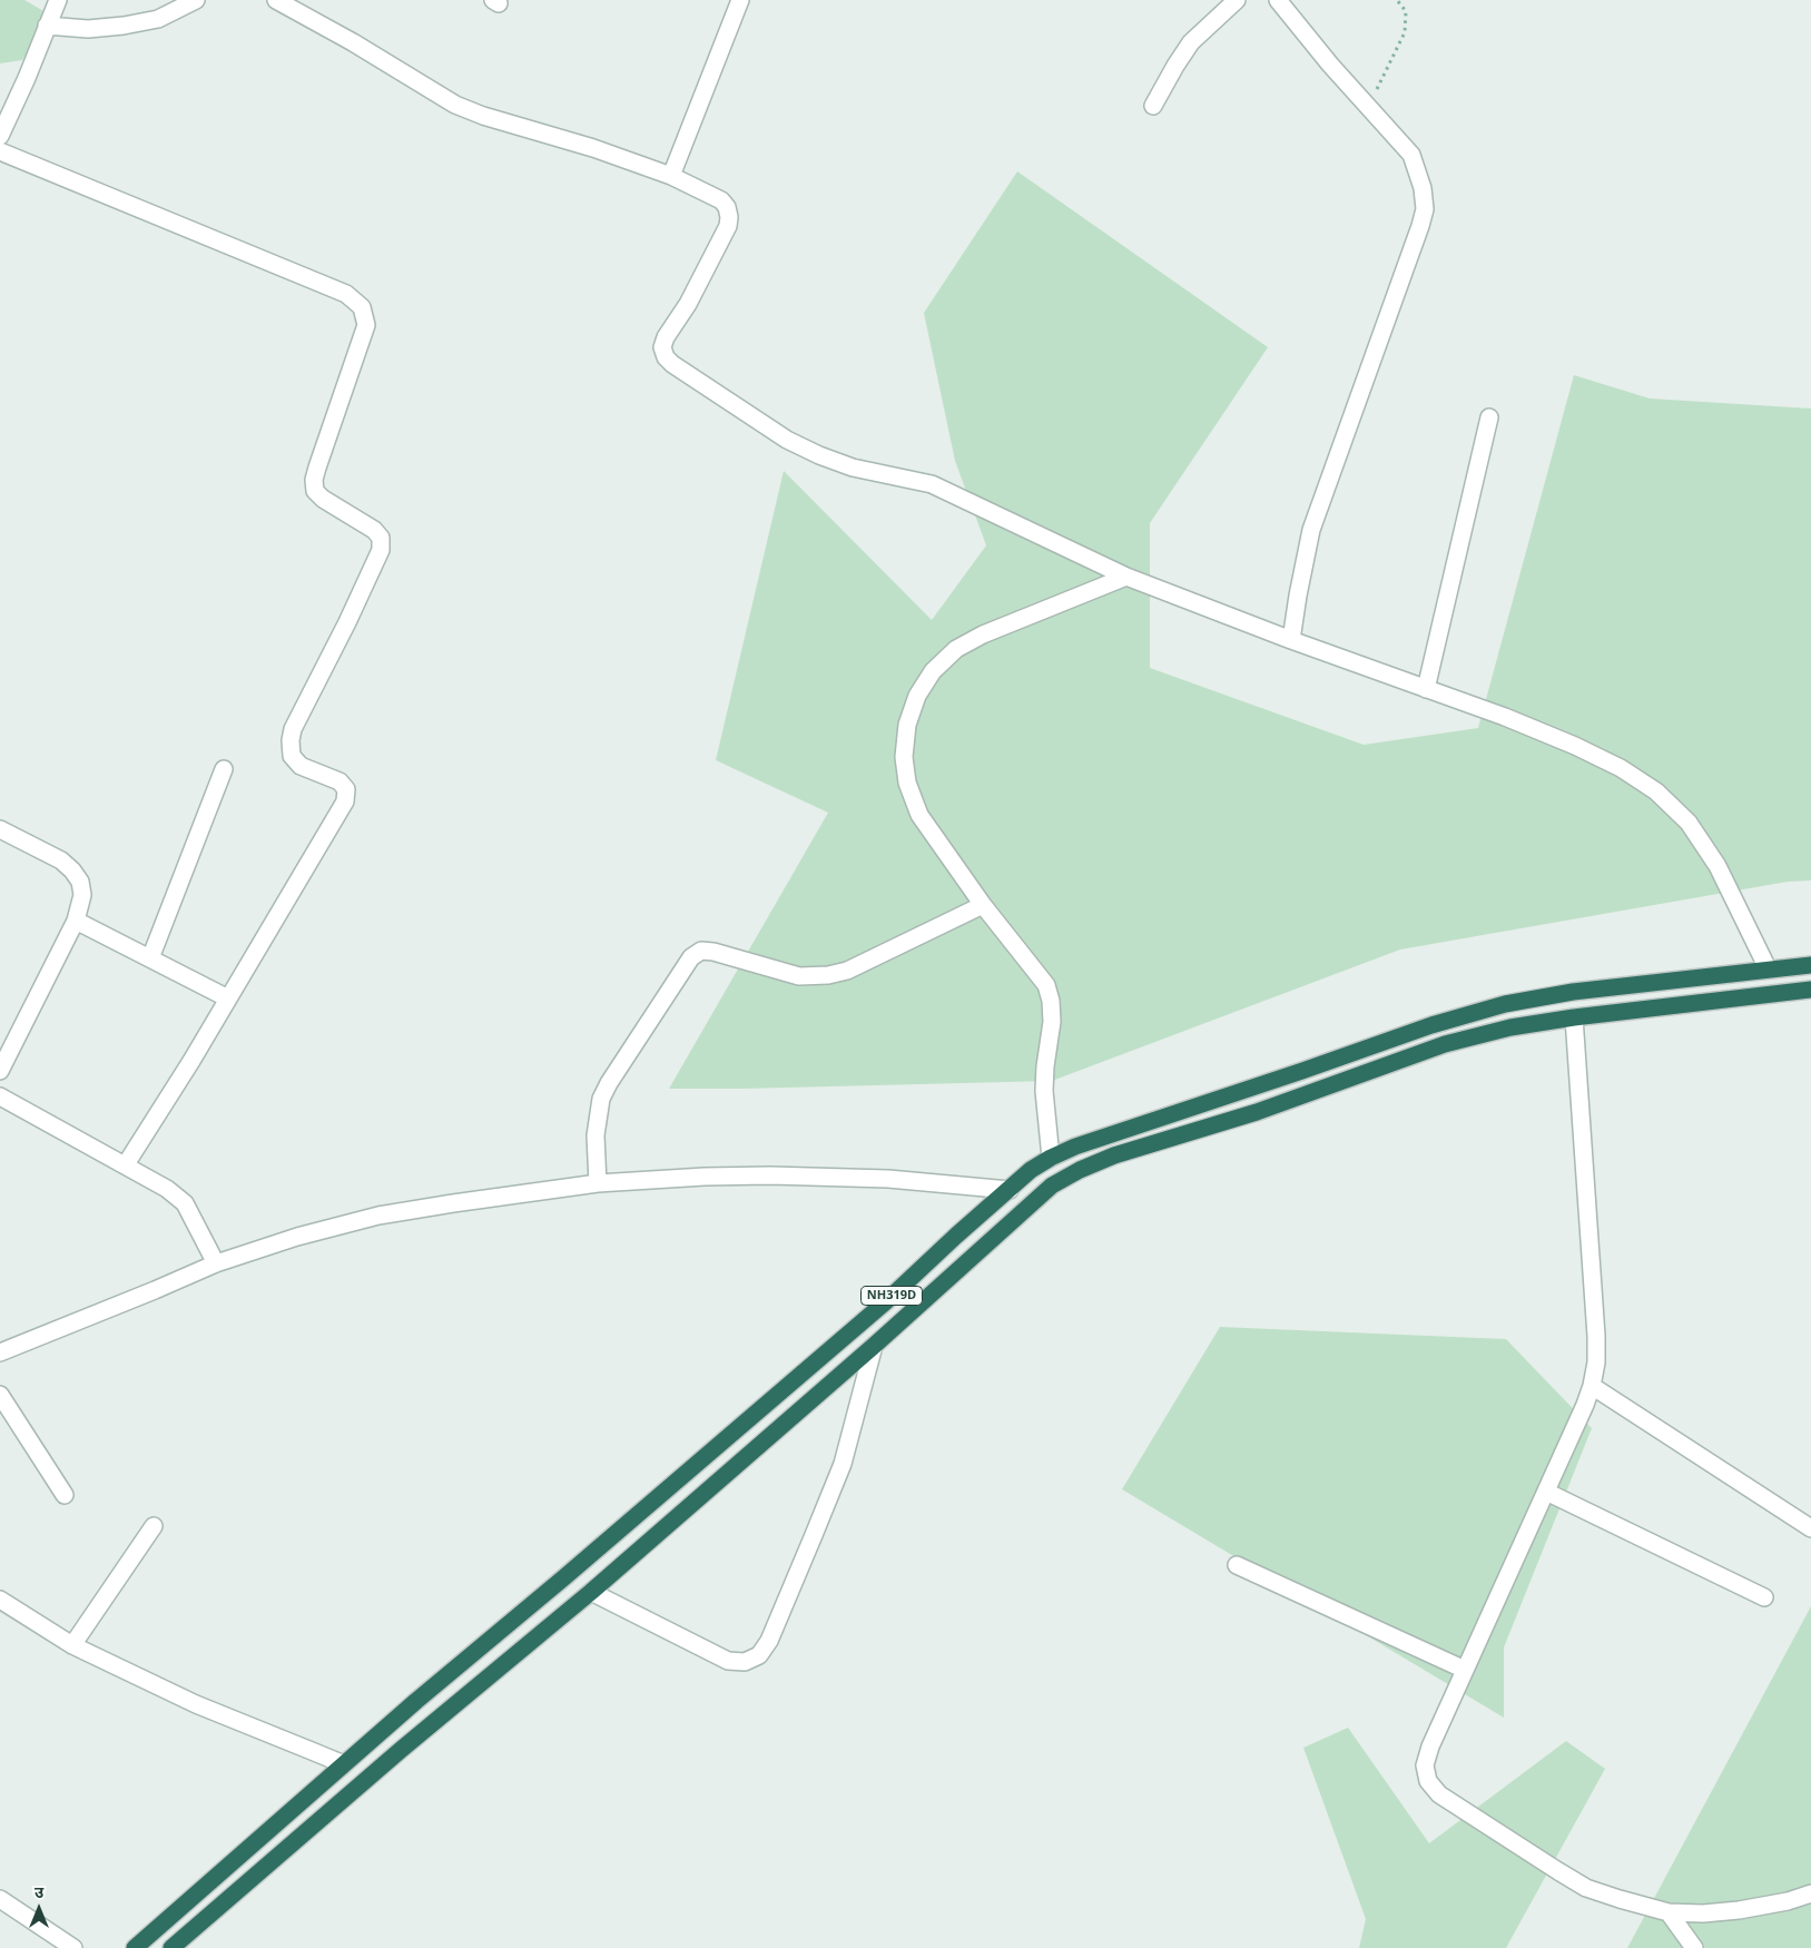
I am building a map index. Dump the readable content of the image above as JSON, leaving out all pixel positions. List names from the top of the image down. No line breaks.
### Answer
{"streets":{"highway":["NH319D"]},"north":"top"}
